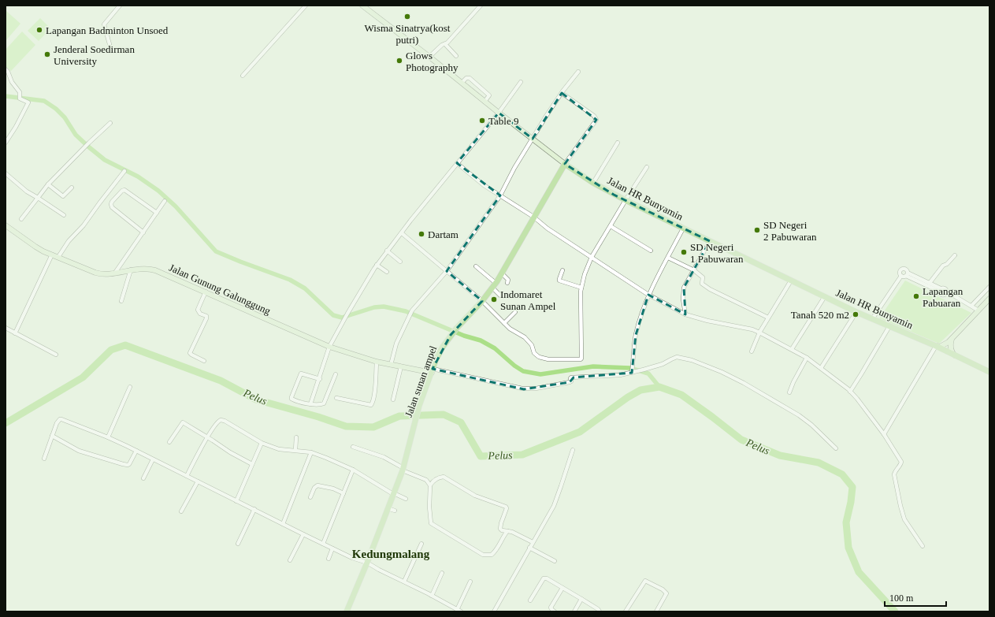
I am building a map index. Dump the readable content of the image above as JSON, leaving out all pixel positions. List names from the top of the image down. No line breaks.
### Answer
{"streets":{"main road":["Jalan HR Bunyamin","Jalan sunan ampel"],"street":["Jalan Gunung Galunggung"]},"crossings":[["Jalan HR Bunyamin","Jalan sunan ampel"],["Jalan Gunung Galunggung","Jalan sunan ampel"]],"districts":["Kedungmalang"],"water":["Pelus"],"places":["Wisma Sinatrya(kost putri)","Lapangan Badminton Unsoed","Jenderal Soedirman University","Glows Photography","Table 9","SD Negeri 2 Pabuwaran","Dartam","SD Negeri 1 Pabuwaran","Lapangan Pabuaran","Indomaret Sunan Ampel","Tanah 520 m2"],"scale_bar":"100 m"}
